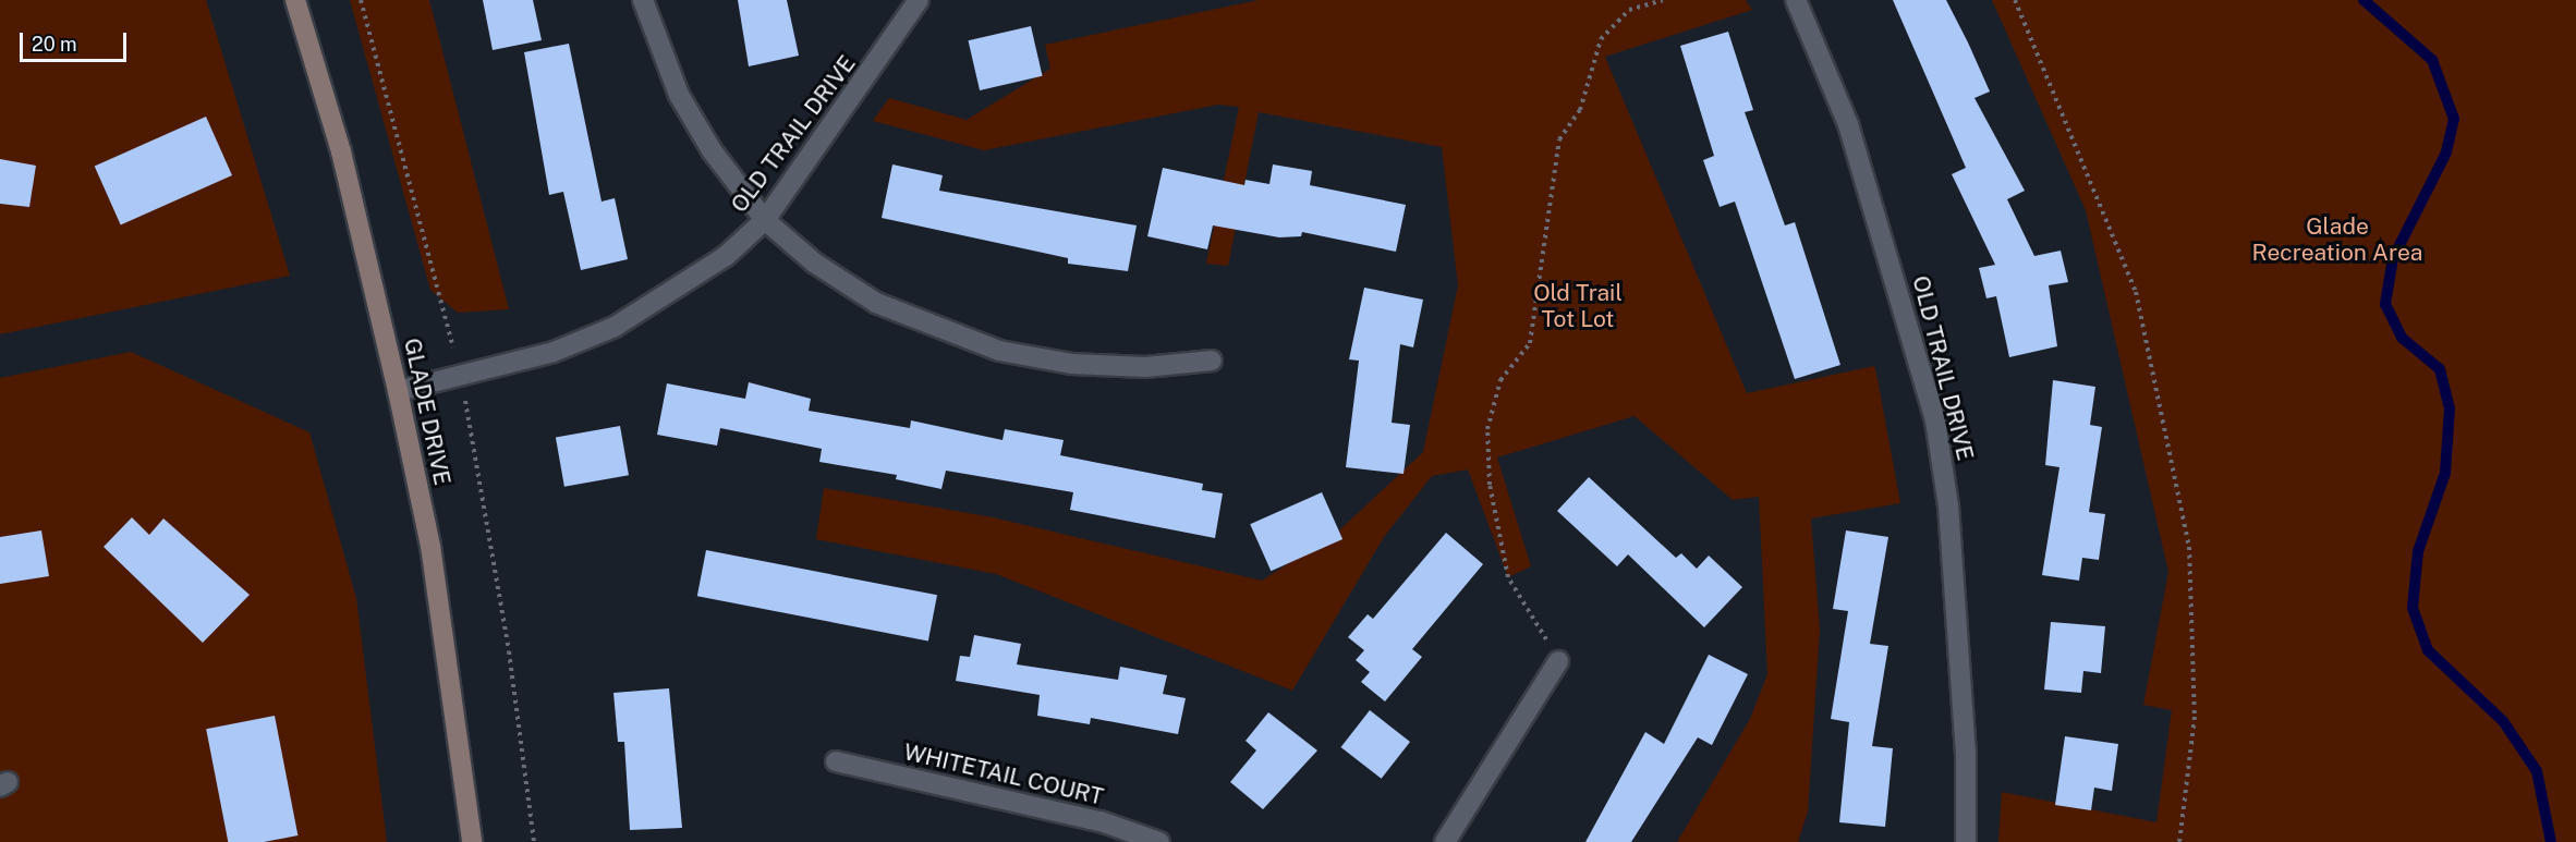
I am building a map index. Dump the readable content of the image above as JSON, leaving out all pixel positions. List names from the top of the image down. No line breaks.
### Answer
{"streets":{"street":["OLD TRAIL DRIVE","GLADE DRIVE","WHITETAIL COURT"]},"crossings":[["OLD TRAIL DRIVE","GLADE DRIVE"]],"parks":["Glade Recreation Area","Old Trail Tot Lot"],"scale_bar":"20 m"}
